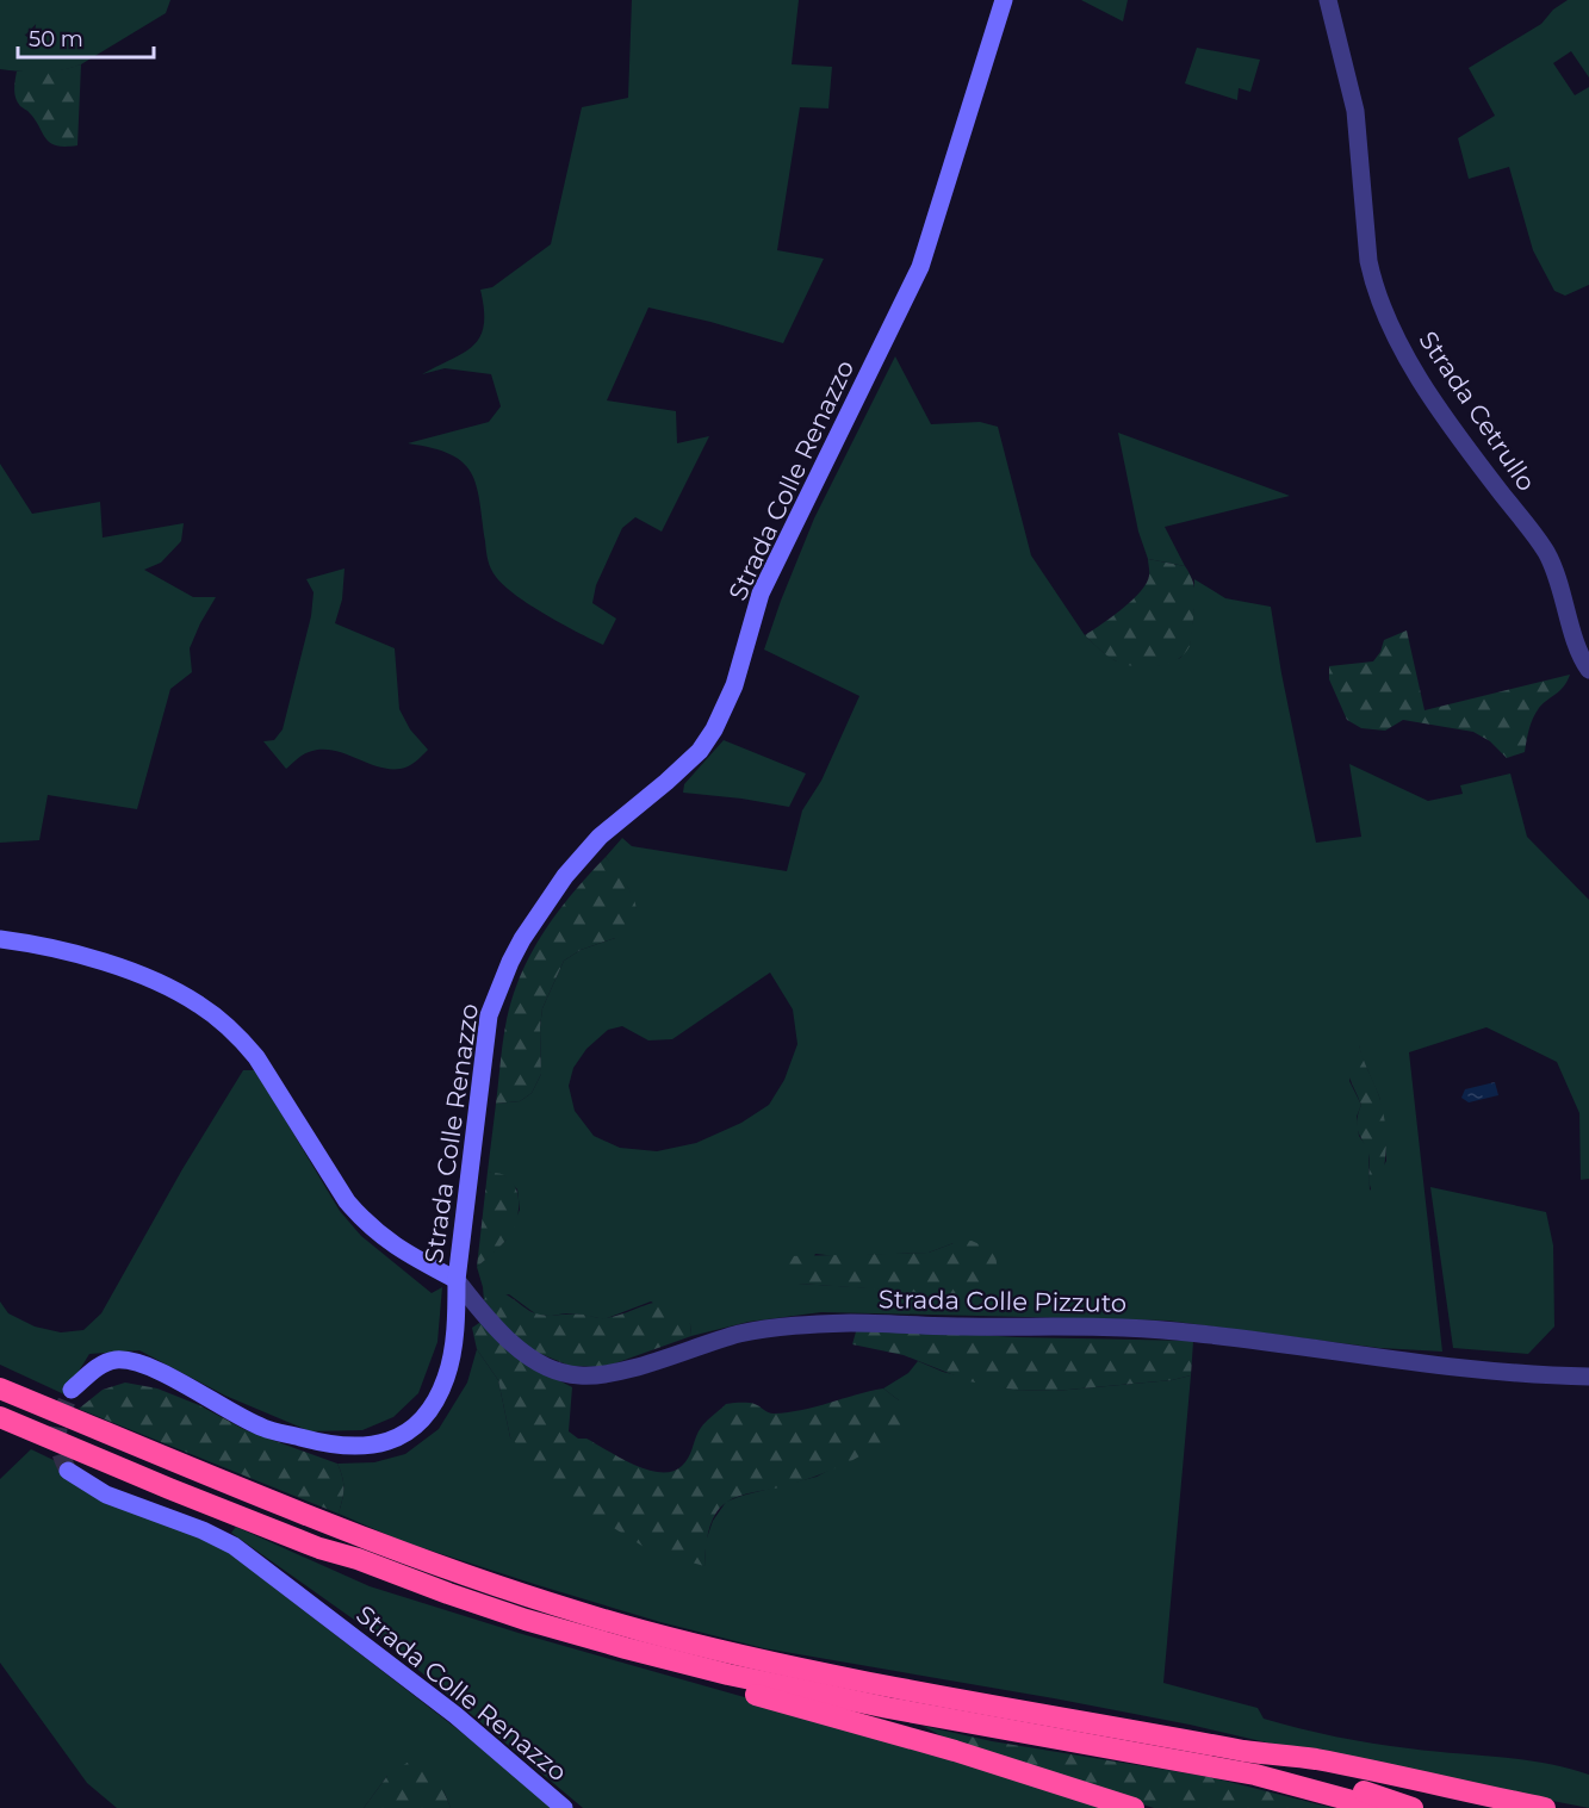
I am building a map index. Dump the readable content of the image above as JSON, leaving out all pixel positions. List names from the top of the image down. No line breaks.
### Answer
{"streets":{"street":["Strada Cetrullo","Strada Colle Renazzo","Strada Colle Pizzuto"]},"crossings":[["Strada Colle Renazzo","Strada Colle Pizzuto"]],"scale_bar":"50 m"}
